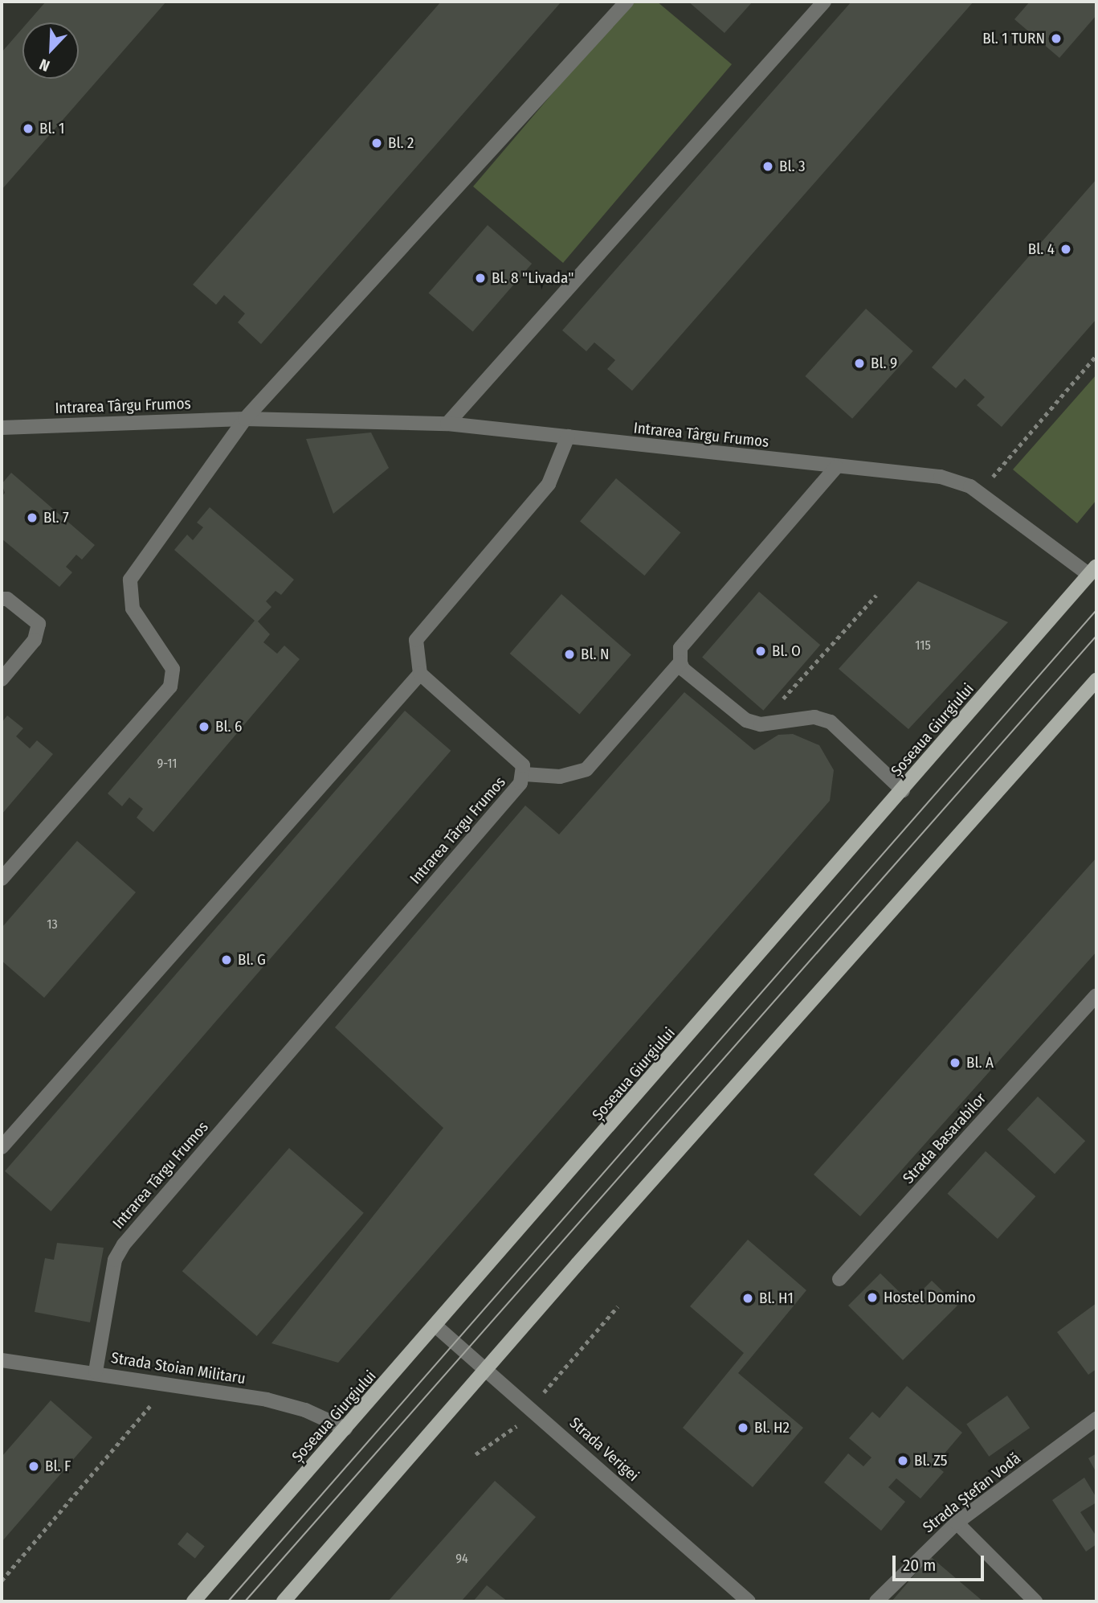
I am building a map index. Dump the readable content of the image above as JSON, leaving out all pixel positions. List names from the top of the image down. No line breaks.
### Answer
{"streets":{"main road":["Șoseaua Giurgiului"],"street":["Intrarea Târgu Frumos","Strada Basarabilor","Strada Stoian Militaru","Strada Verigei","Strada Ștefan Vodă"]},"crossings":[["Intrarea Târgu Frumos","Șoseaua Giurgiului"],["Intrarea Târgu Frumos","Strada Stoian Militaru"],["Șoseaua Giurgiului","Strada Stoian Militaru"],["Șoseaua Giurgiului","Strada Verigei"]],"places":["Bl. 1 TURN","Bl. 1","Bl. 2","Bl. 3","Bl. 4","Bl. 8 \"Livada\"","Bl. 9","Bl. 7","Bl. O","Bl. N","Bl. 6","Bl. G","Bl. A","Hostel Domino","Bl. H1","Bl. H2","Bl. Z5","Bl. F"],"house_numbers":["115","9-11","13","94"],"scale_bar":"20 m","north":"bottom left"}
